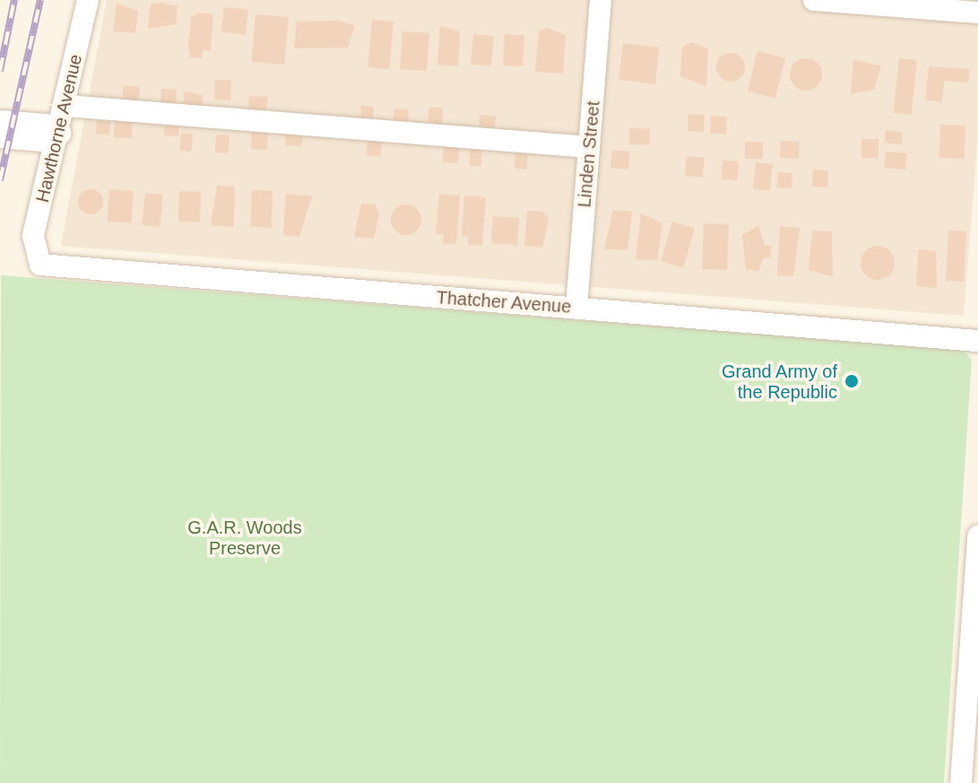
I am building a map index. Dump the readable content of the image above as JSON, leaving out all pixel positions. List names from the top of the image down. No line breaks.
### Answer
{"streets":{"street":["Hawthorne Avenue","Linden Street","Thatcher Avenue"]},"crossings":[["Hawthorne Avenue","Thatcher Avenue"],["Linden Street","Thatcher Avenue"]],"parks":["G.A.R. Woods Preserve"],"places":["Grand Army of the Republic"]}
